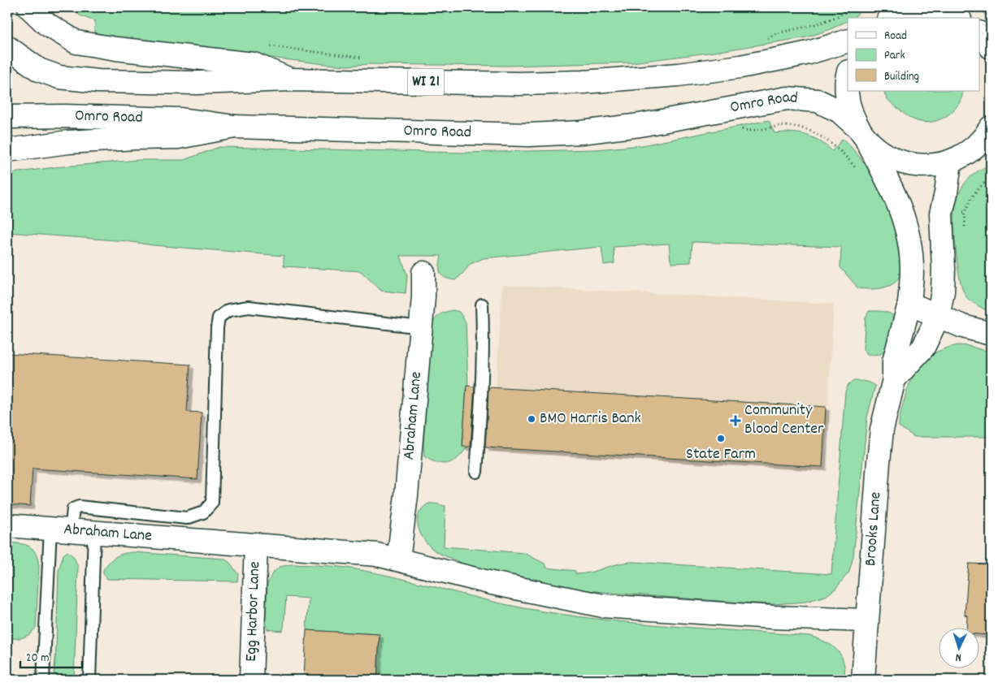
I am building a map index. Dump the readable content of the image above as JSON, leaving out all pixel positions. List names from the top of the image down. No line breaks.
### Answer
{"streets":{"main road":["WI 21","Omro Road","Abraham Lane","Brooks Lane","Egg Harbor Lane"]},"crossings":[["Omro Road","Brooks Lane"],["Abraham Lane","Brooks Lane"],["Abraham Lane","Egg Harbor Lane"]],"places":{"other":["BMO Harris Bank","State Farm"],"health":["Community Blood Center"]},"legend":["Road","Park","Building"],"scale_bar":"20 m","north":"bottom"}
